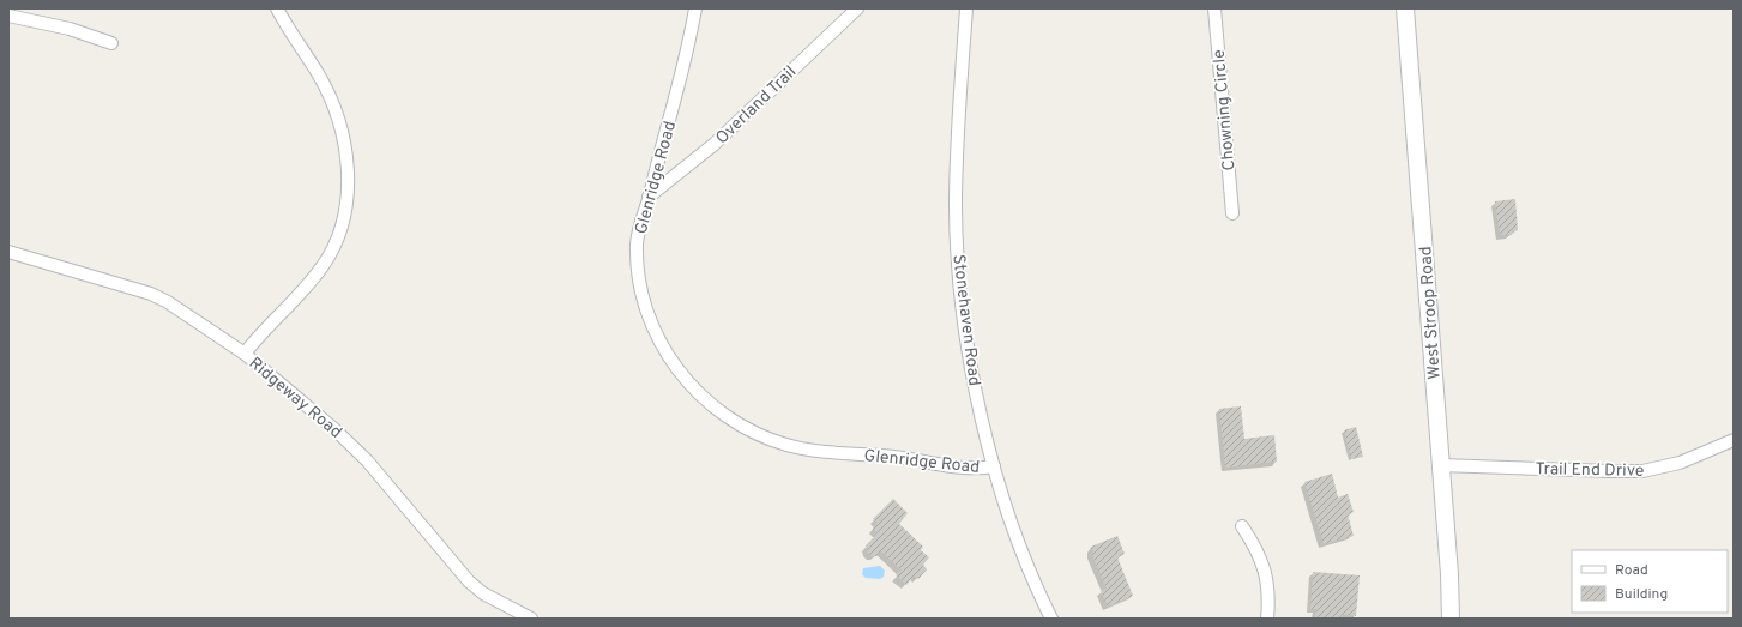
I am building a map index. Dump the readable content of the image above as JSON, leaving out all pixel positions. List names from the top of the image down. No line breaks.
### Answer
{"streets":{"main road":["West Stroop Road"],"street":["Overland Trail","Chowning Circle","Glenridge Road","Stonehaven Road","Ridgeway Road","Trail End Drive"]},"crossings":[["Overland Trail","Glenridge Road"],["Glenridge Road","Stonehaven Road"],["West Stroop Road","Trail End Drive"]],"legend":["Road","Building"]}
